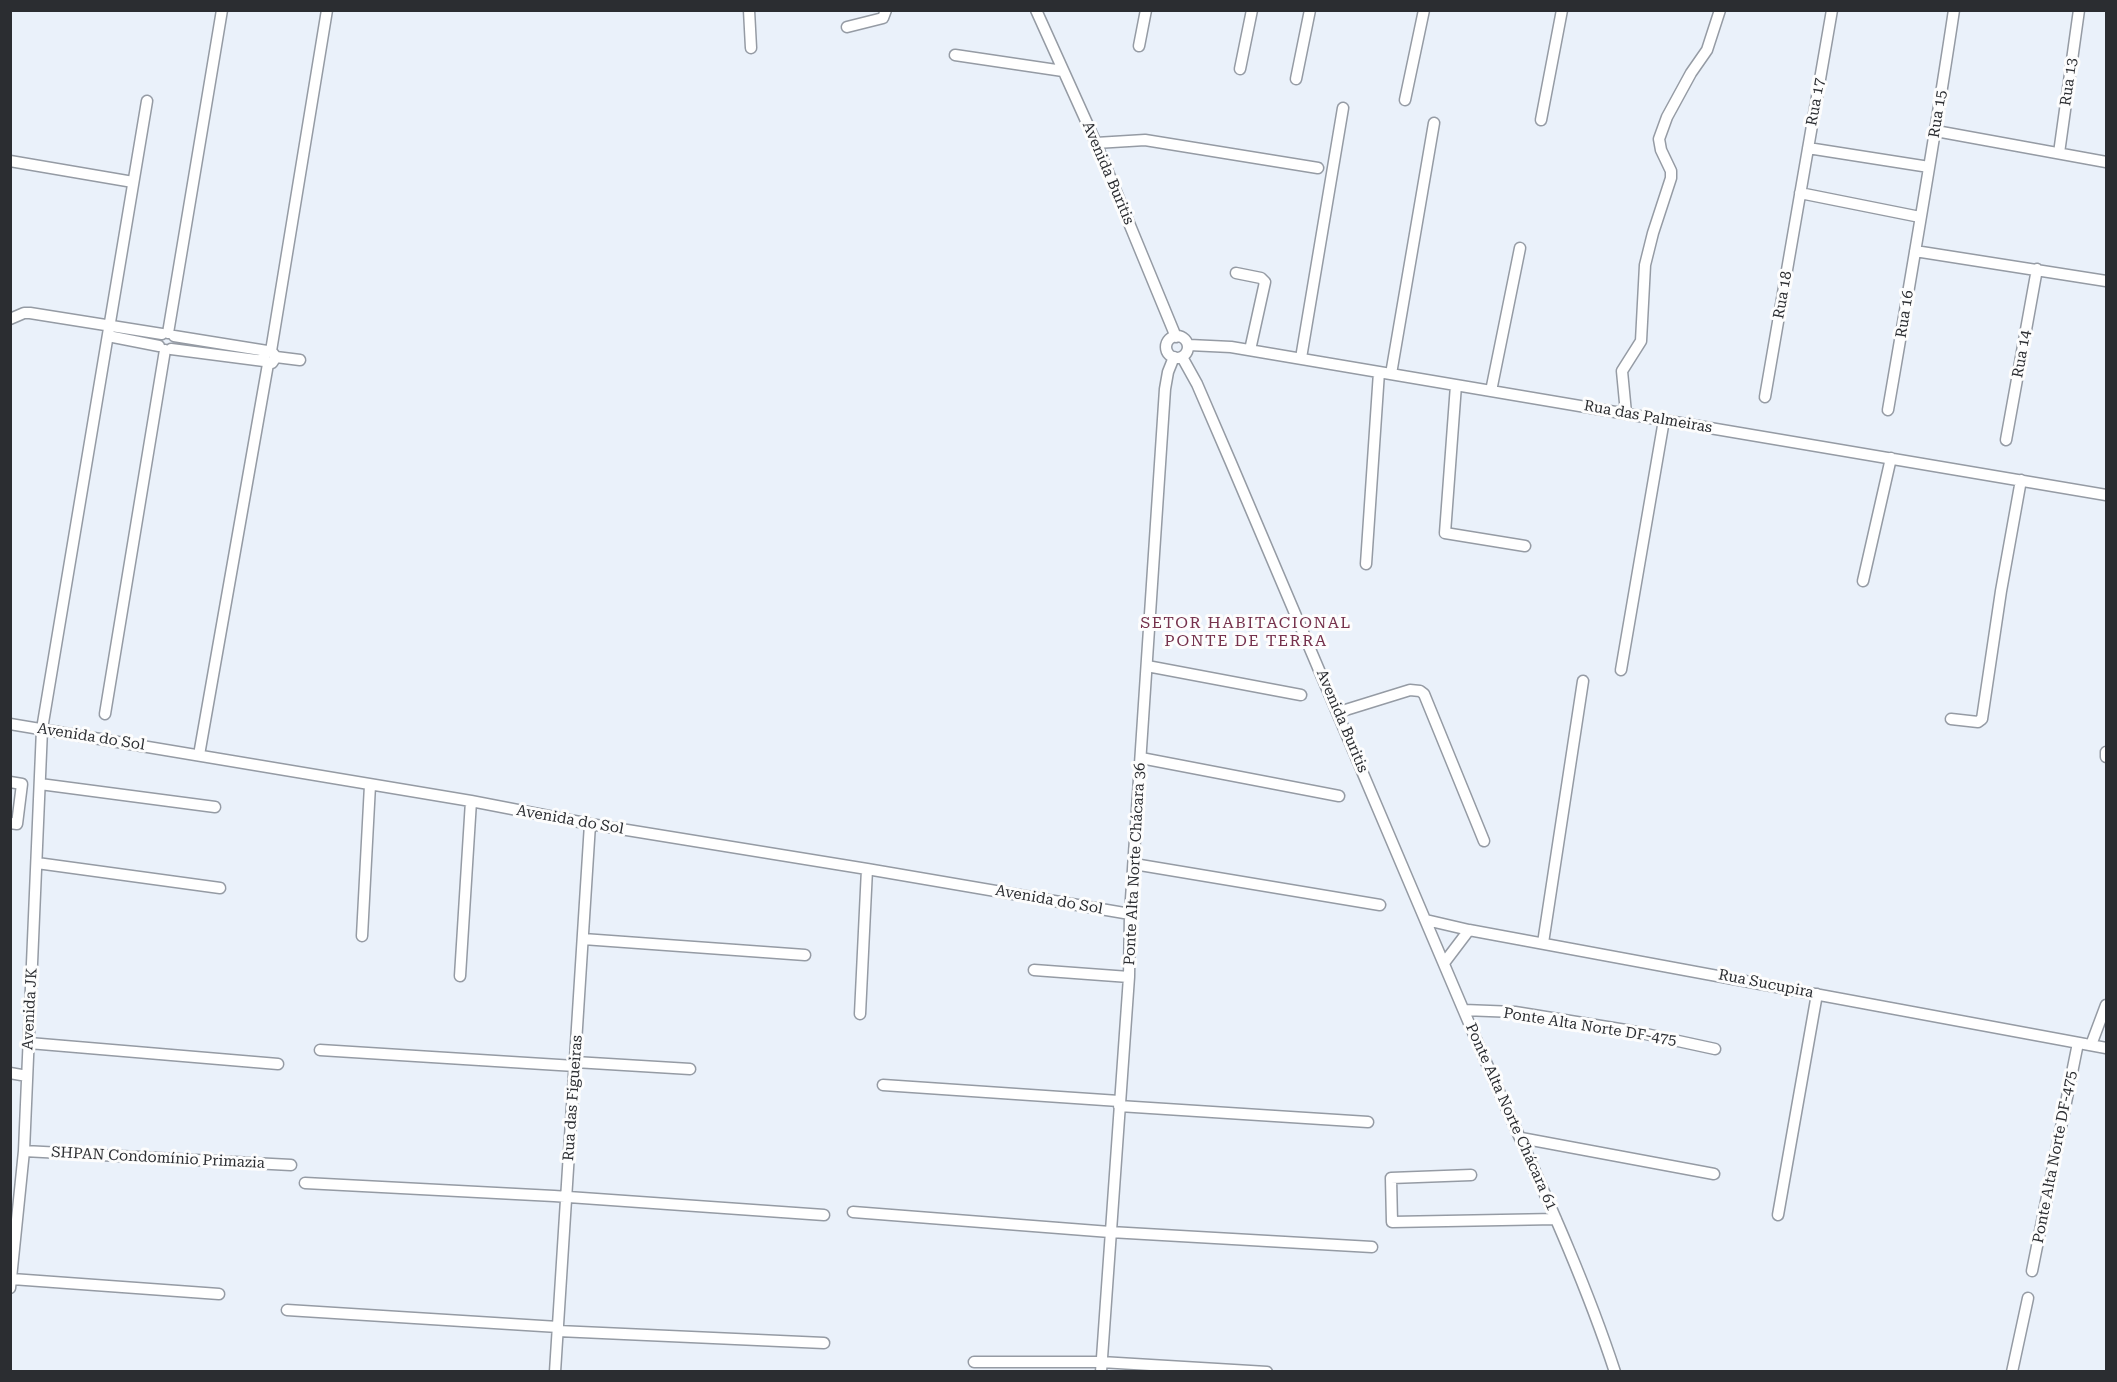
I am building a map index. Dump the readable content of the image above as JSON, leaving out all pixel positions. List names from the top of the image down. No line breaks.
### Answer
{"streets":{"street":["Rua 13","Rua 17","Rua 15","Avenida Buritis","Rua 18","Rua 16","Rua 14","Rua das Palmeiras","Avenida do Sol","Ponte Alta Norte Chácara 36","Rua Sucupira","Avenida JK","Ponte Alta Norte DF-475","Rua das Figueiras","Ponte Alta Norte Chácara 61","SHPAN Condomínio Primazia"]},"crossings":[["Rua 17","Rua 18"],["Rua 15","Rua 16"],["Avenida Buritis","Rua das Palmeiras"],["Avenida Buritis","Ponte Alta Norte Chácara 36"],["Avenida Buritis","Rua Sucupira"],["Avenida Buritis","Ponte Alta Norte Chácara 61"],["Rua das Palmeiras","Ponte Alta Norte Chácara 36"],["Avenida do Sol","Ponte Alta Norte Chácara 36"],["Avenida do Sol","Avenida JK"],["Avenida do Sol","Rua das Figueiras"],["Rua Sucupira","Ponte Alta Norte DF-475"],["Rua Sucupira","Ponte Alta Norte Chácara 61"],["Avenida JK","SHPAN Condomínio Primazia"],["Ponte Alta Norte DF-475","Ponte Alta Norte Chácara 61"]],"districts":["SETOR HABITACIONAL PONTE DE TERRA"]}
